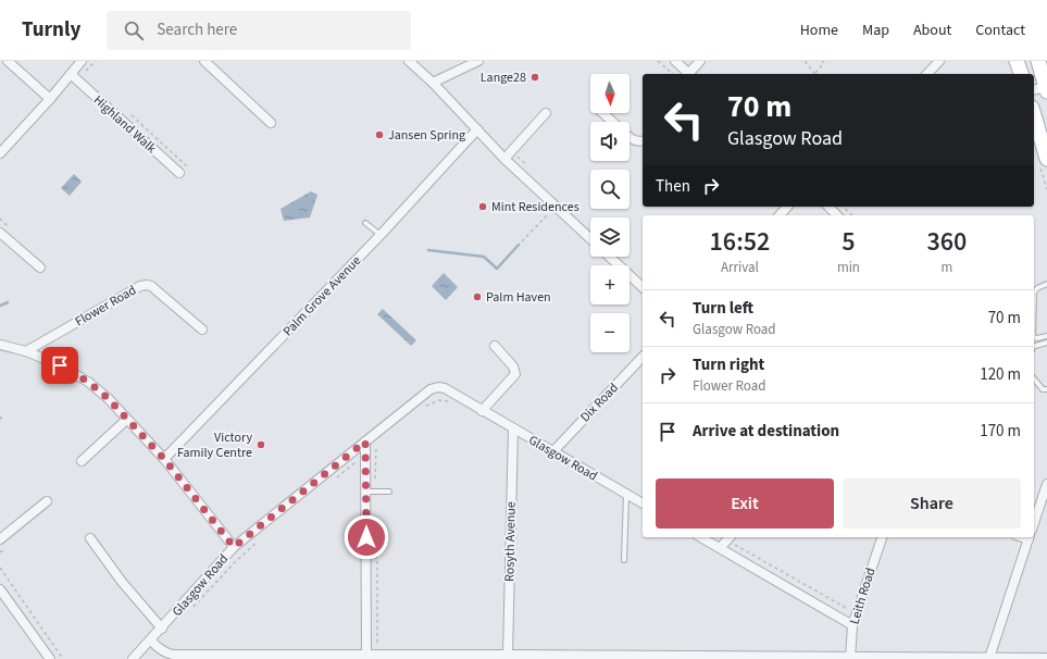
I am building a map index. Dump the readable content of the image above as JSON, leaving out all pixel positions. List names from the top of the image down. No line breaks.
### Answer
{"streets":{"street":["Highland Walk","Palm Grove Avenue","Flower Road","Dix Road","Glasgow Road","Rosyth Avenue","Leith Road"]},"crossings":[["Dix Road","Glasgow Road"],["Glasgow Road","Rosyth Avenue"]],"places":["Lange28","Jansen Spring","Mint Residences","Palm Haven","Victory Family Centre"],"north":"bottom","page":{"header":"Turnly","search":"Search here","nav":["Home","Map","About","Contact"],"map_buttons":["+","−"],"turn":["70 m","Glasgow Road"],"then":"Then","eta":["16:52","Arrival","5","min","360","m"],"list":[{"name":"Turn left","note":"Glasgow Road","value":"70 m"},{"name":"Turn right","note":"Flower Road","value":"120 m"},{"name":"Arrive at destination","value":"170 m"}],"buttons":["Exit","Share"]}}
